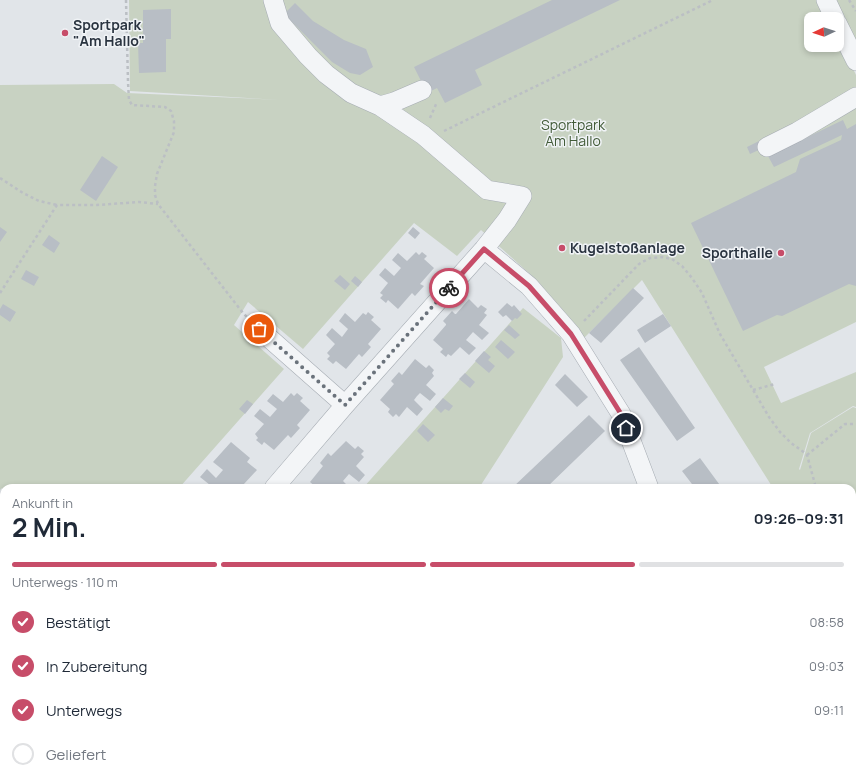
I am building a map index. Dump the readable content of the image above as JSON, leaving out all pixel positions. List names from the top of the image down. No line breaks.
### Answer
{"parks":["Sportpark Am Hallo"],"places":["Sportpark \"Am Hallo\"","Kugelstoßanlage","Sporthalle"],"north":"left","page":{"heading":["2 Min.","Ankunft in","09:26–09:31"],"bar":"Unterwegs · 110 m","list":[["Bestätigt","08:58"],["In Zubereitung","09:03"],["Unterwegs","09:11"],"Geliefert"]}}
